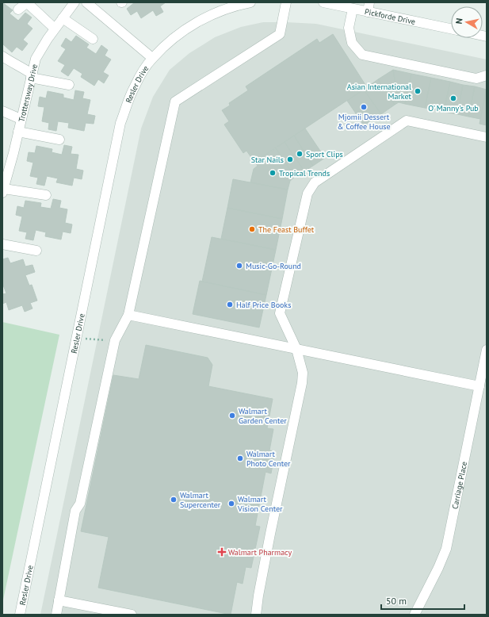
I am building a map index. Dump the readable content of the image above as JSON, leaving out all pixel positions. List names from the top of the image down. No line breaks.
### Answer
{"streets":{"street":["Pickforde Drive","Resler Drive","Trottersway Drive","Carriage Place"]},"places":{"other":["Asian International Market","O' Manny's Pub","Mjomii Dessert & Coffee House","Sport Clips","Star Nails","Tropical Trends","The Feast Buffet","Music-Go-Round","Half Price Books","Walmart Garden Center","Walmart Photo Center","Walmart Supercenter","Walmart Vision Center"],"health":["Walmart Pharmacy"]},"scale_bar":"50 m","north":"left"}
